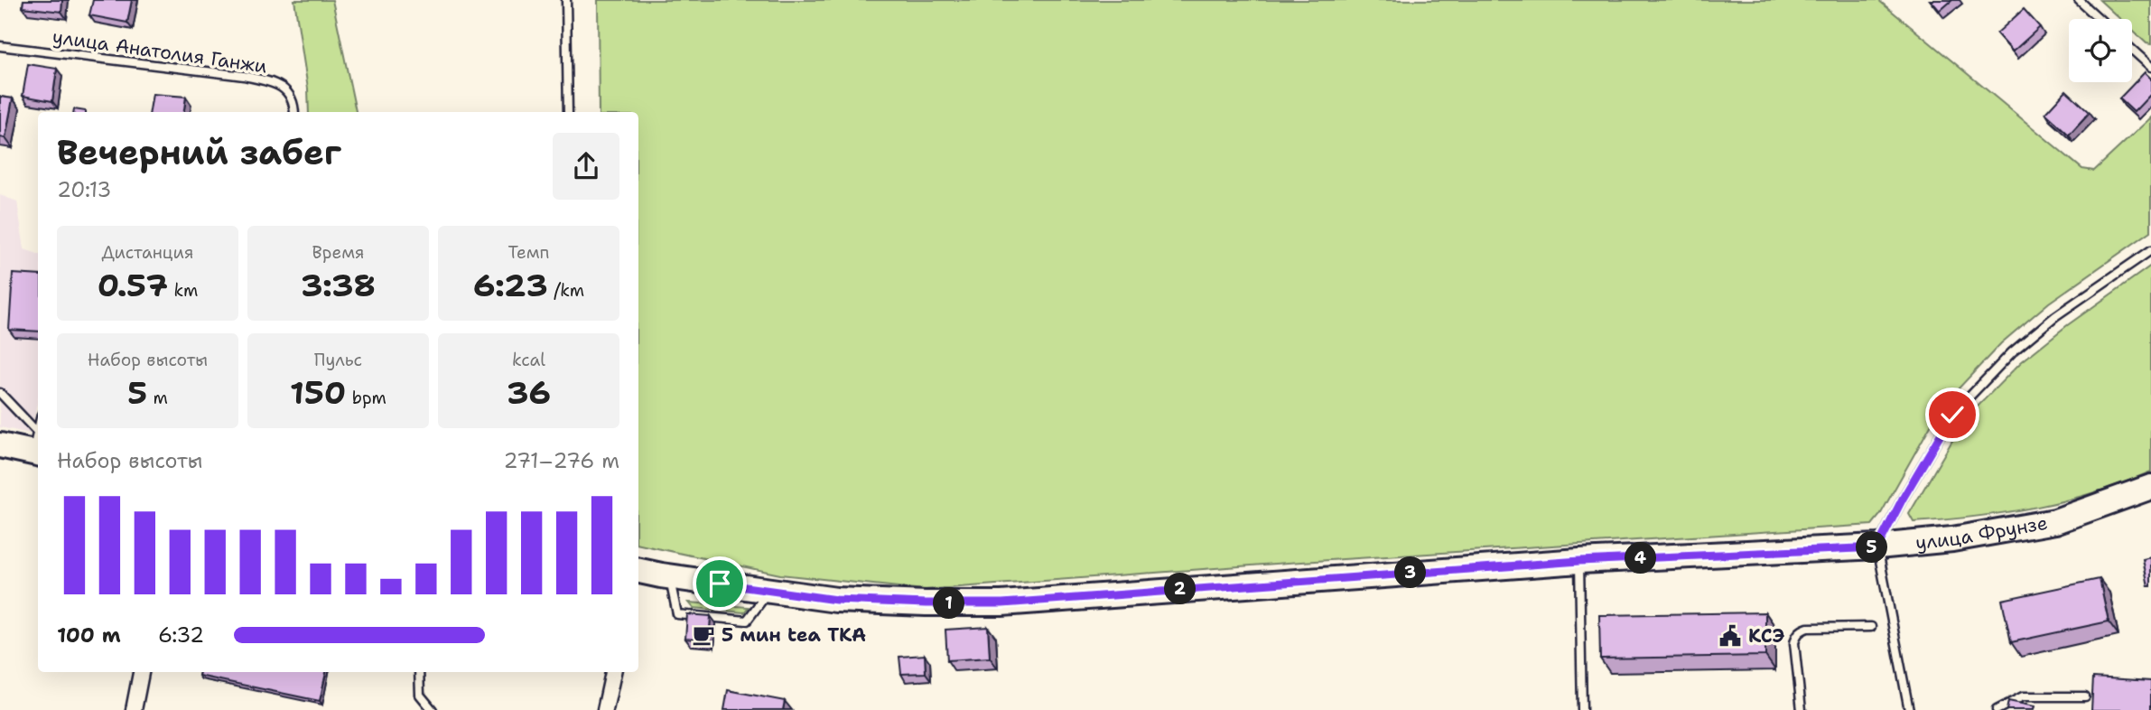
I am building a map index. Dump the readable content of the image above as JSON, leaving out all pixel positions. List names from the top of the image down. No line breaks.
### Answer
{"streets":{"main road":["улица Фрунзе"],"lane":["улица Анатолия Ганжи"]},"places":{"cafe":["5 мин tea TKA"],"public building":["КСЭ"]},"page":{"heading":["Вечерний забег","20:13"],"stats":[["Дистанция","0.57 km"],["Время","3:38"],["Темп","6:23 /km"],["Набор высоты","5 m"],["Пульс","150 bpm"],["kcal","36"]],"chart":["Набор высоты","271–276 m"],"pins":["5","4","3","2","1"],"list":[{"name":"100 m","note":"6:32"}]}}
